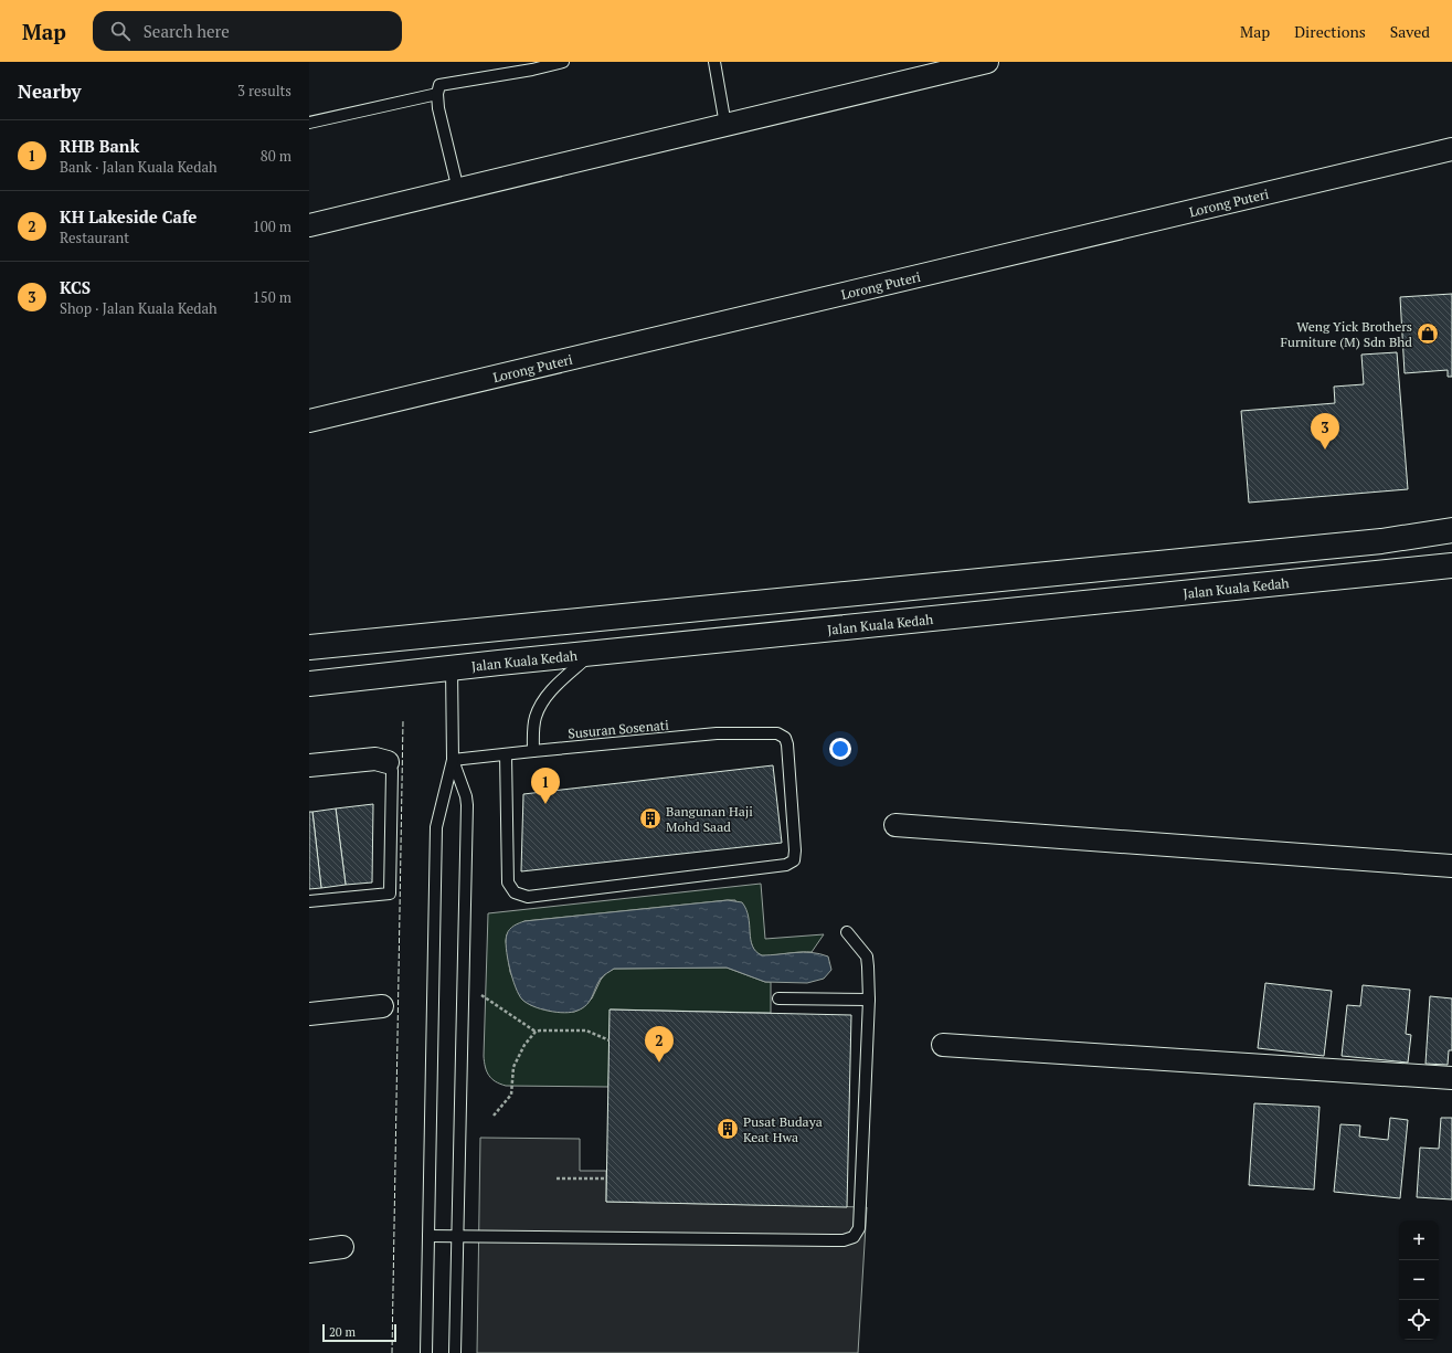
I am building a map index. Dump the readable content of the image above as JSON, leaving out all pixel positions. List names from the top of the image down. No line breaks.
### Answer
{"streets":{"main road":["Jalan Kuala Kedah"],"street":["Lorong Puteri"],"lane":["Susuran Sosenati"]},"places":{"shop":["Weng Yick Brothers Furniture (M) Sdn Bhd"],"building":["Bangunan Haji Mohd Saad","Pusat Budaya Keat Hwa"]},"scale_bar":"20 m","page":{"header":"Map","search":"Search here","nav":["Map","Directions","Saved"],"heading":["Nearby","3 results"],"list":[{"mark":"1","name":"RHB Bank","note":"Bank · Jalan Kuala Kedah","value":"80 m"},{"mark":"2","name":"KH Lakeside Cafe","note":"Restaurant","value":"100 m"},{"mark":"3","name":"KCS","note":"Shop · Jalan Kuala Kedah","value":"150 m"}],"pins":["3","1","2"],"map_buttons":["+","−"],"scale":"20 m"}}
